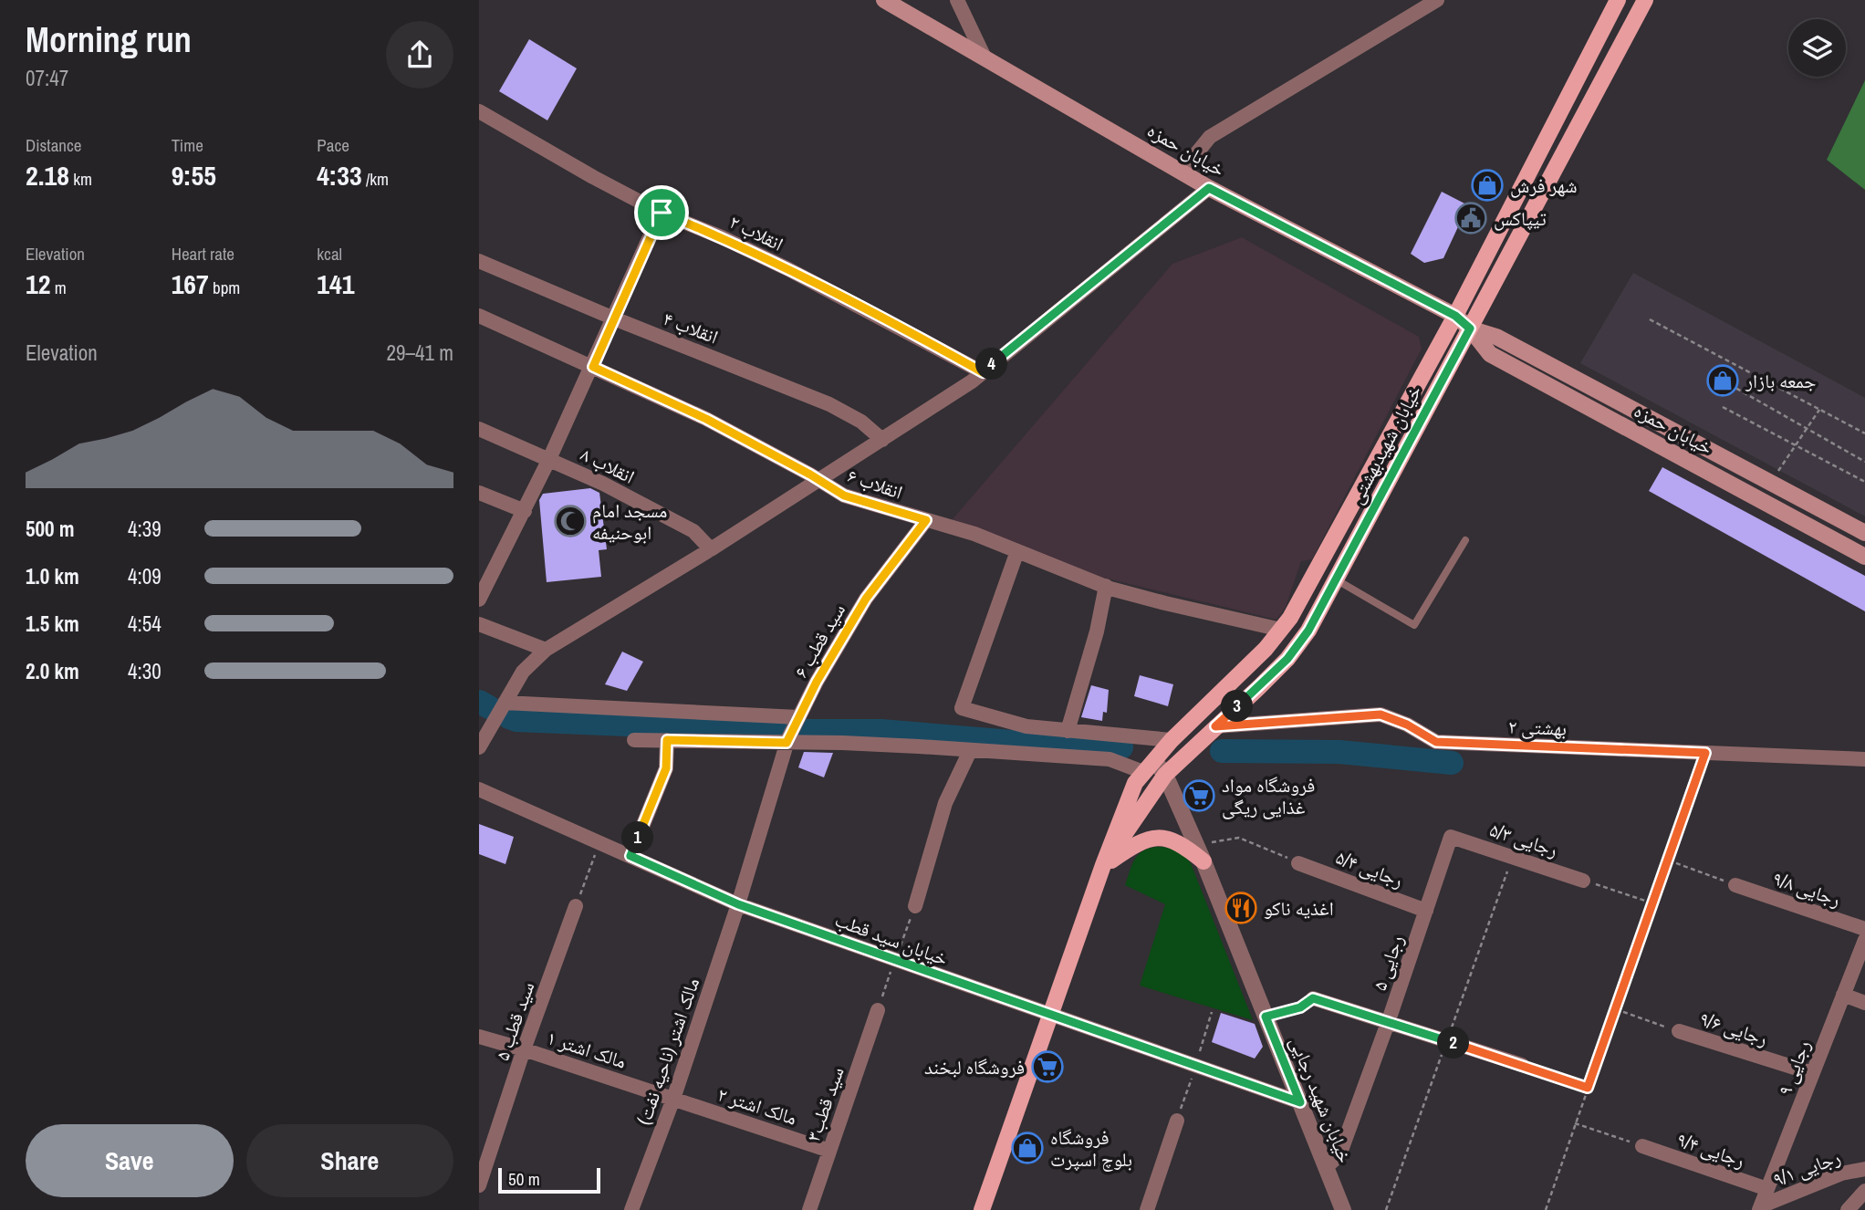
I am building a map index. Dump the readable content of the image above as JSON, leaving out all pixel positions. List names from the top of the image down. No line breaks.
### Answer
{"streets":{"main road":["خیابان حمزه","خیابان شهیدبهشتی"],"street":["انقلاب ۲","انقلاب ۴","انقلاب ۸","انقلاب ۶","سید قطب ۶","بهشتی ۲","رجایی ۵/۳","رجایی ۵/۴","رجایی ۹/۸","خیابان سید قطب","رجایی ۵","سید قطب ۵","رجایی ۹/۶","مالک اشتر ۱","مالک اشتر (ناحیه نفت)","رجایی ۹","خیابان شهید رجایی","سید قطب۳","مالک اشتر ۲","رجایی ۹/۴","رجایی ۹/۱"]},"crossings":[["خیابان حمزه","خیابان شهیدبهشتی"],["خیابان شهیدبهشتی","انقلاب ۶"],["خیابان شهیدبهشتی","بهشتی ۲"],["خیابان شهیدبهشتی","خیابان سید قطب"],["خیابان شهیدبهشتی","خیابان شهید رجایی"],["انقلاب ۶","سید قطب ۶"],["سید قطب ۶","خیابان سید قطب"],["سید قطب ۶","مالک اشتر (ناحیه نفت)"],["رجایی ۵/۳","رجایی ۵"],["رجایی ۵/۴","رجایی ۵"],["خیابان سید قطب","مالک اشتر (ناحیه نفت)"],["خیابان سید قطب","خیابان شهید رجایی"],["رجایی ۵","خیابان شهید رجایی"],["سید قطب ۵","مالک اشتر ۱"],["رجایی ۹/۶","رجایی ۹"],["مالک اشتر ۱","مالک اشتر (ناحیه نفت)"],["مالک اشتر ۱","مالک اشتر ۲"],["مالک اشتر (ناحیه نفت)","مالک اشتر ۲"],["رجایی ۹","رجایی ۹/۴"],["رجایی ۹","رجایی ۹/۱"],["سید قطب۳","مالک اشتر ۲"]],"places":{"shop":["شهر فرش","جمعه بازار","فروشگاه بلوچ اسپرت"],"public building":["تیپاکس"],"mosque":["مسجد امام ابوحنیفه"],"supermarket":["فروشگاه مواد غذایی ریگی","فروشگاه لبخند"],"restaurant":["اغذیه ناکو"]},"scale_bar":"50 m","page":{"heading":["Morning run","07:47"],"stats":[["Distance","2.18 km"],["Time","9:55"],["Pace","4:33 /km"],["Elevation","12 m"],["Heart rate","167 bpm"],["kcal","141"]],"chart":["Elevation","29–41 m"],"pins":["4","3","1","2"],"list":[{"name":"500 m","note":"4:39"},{"name":"1.0 km","note":"4:09"},{"name":"1.5 km","note":"4:54"},{"name":"2.0 km","note":"4:30"}],"buttons":["Save","Share"],"scale":"50 m"}}
